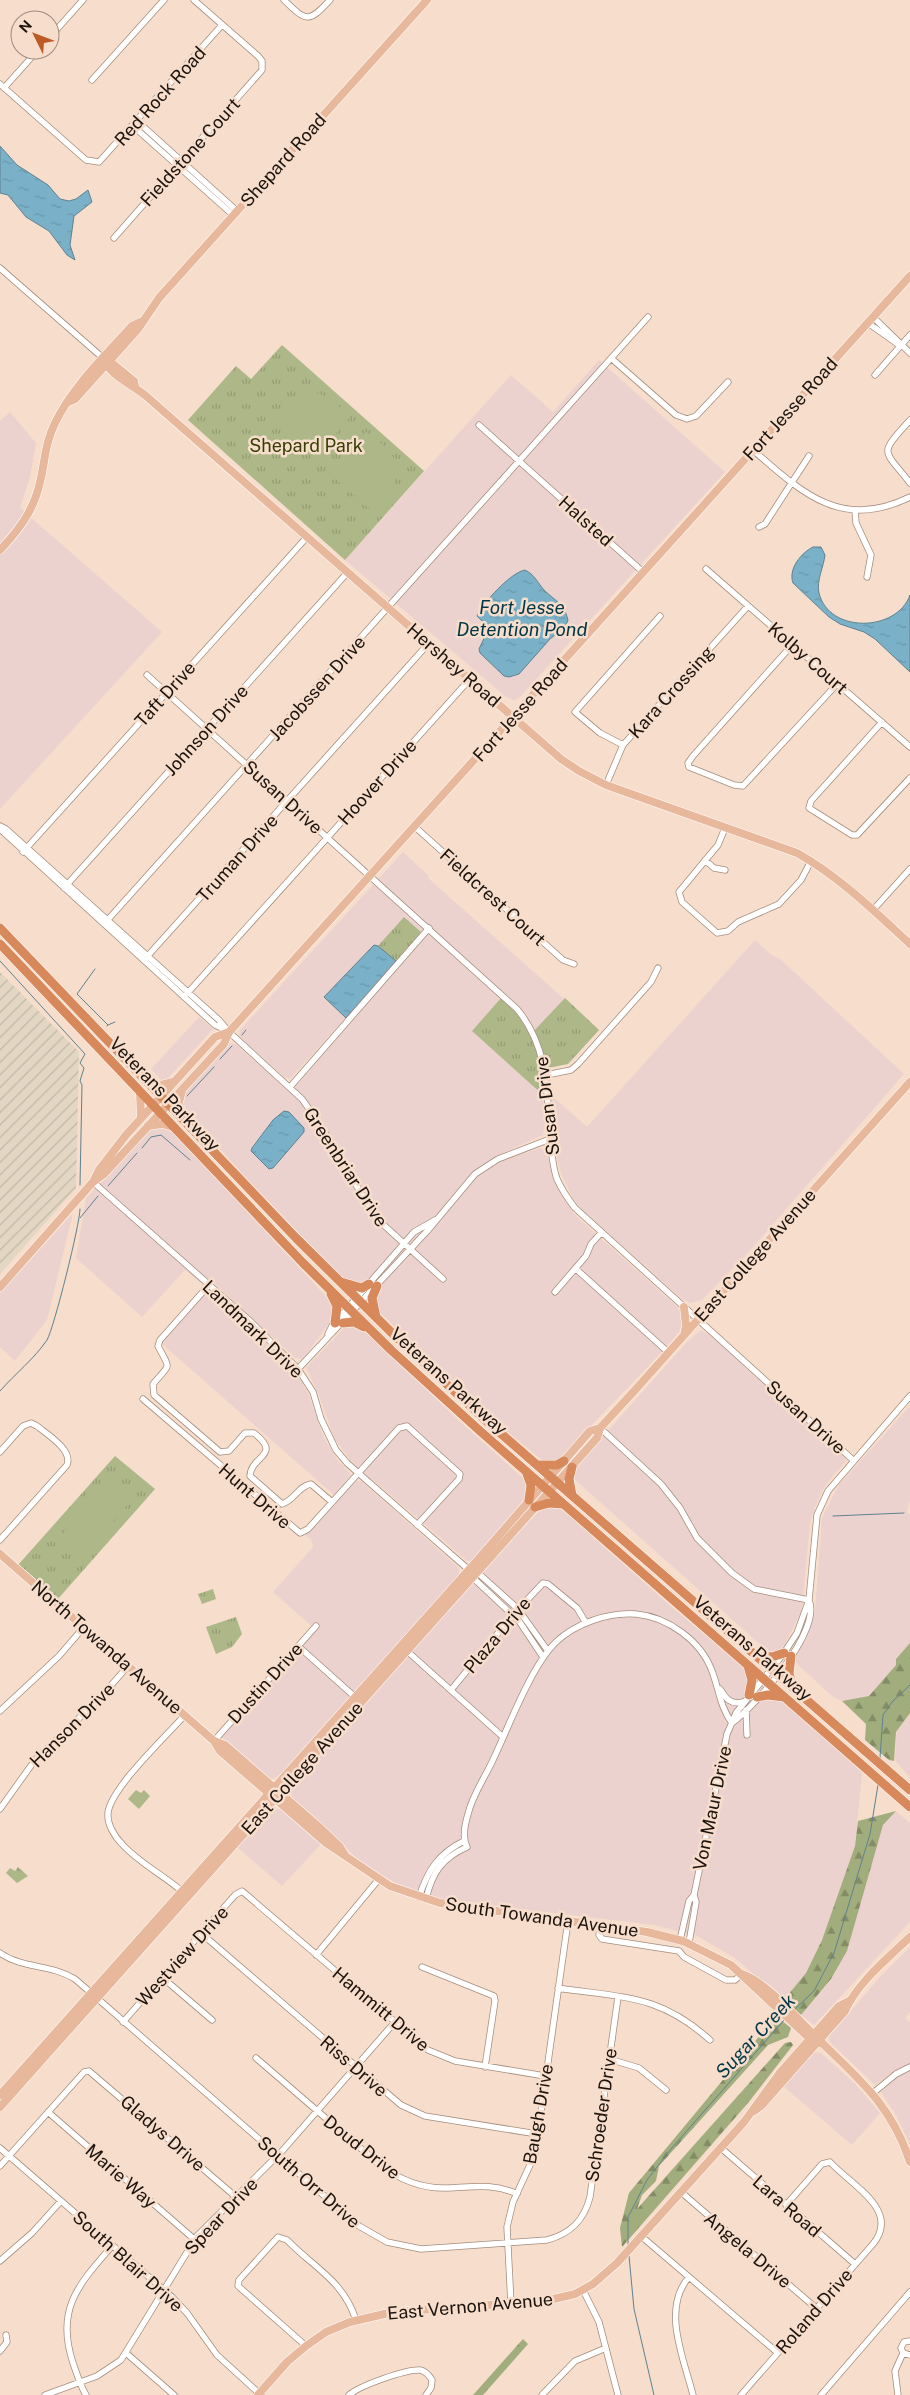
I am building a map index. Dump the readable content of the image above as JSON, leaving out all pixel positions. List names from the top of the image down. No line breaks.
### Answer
{"streets":{"highway":["Veterans Parkway"],"main road":["Shepard Road","Fort Jesse Road","Hershey Road","East College Avenue","North Towanda Avenue","South Towanda Avenue","East Vernon Avenue"],"street":["Red Rock Road","Fieldstone Court","Halsted","Kolby Court","Jacobssen Drive","Kara Crossing","Taft Drive","Johnson Drive","Hoover Drive","Susan Drive","Truman Drive","Fieldcrest Court","Greenbriar Drive","Landmark Drive","Hunt Drive","Plaza Drive","Dustin Drive","Hanson Drive","Von Maur Drive","Westview Drive","Hammitt Drive","Riss Drive","Baugh Drive","Schroeder Drive","Gladys Drive","Doud Drive","Marie Way","South Orr Drive","Lara Road","Spear Drive","Angela Drive","South Blair Drive","Roland Drive"]},"crossings":[["Red Rock Road","Fieldstone Court"],["Shepard Road","Hershey Road"],["Fort Jesse Road","Halsted"],["Fort Jesse Road","Hershey Road"],["Fort Jesse Road","Susan Drive"],["Fort Jesse Road","Fieldcrest Court"],["Fort Jesse Road","Veterans Parkway"],["Fort Jesse Road","Greenbriar Drive"],["Fort Jesse Road","Landmark Drive"],["Halsted","Jacobssen Drive"],["Kolby Court","Kara Crossing"],["Hershey Road","Jacobssen Drive"],["Hershey Road","Kara Crossing"],["Hershey Road","Taft Drive"],["Hershey Road","Johnson Drive"],["Hershey Road","Hoover Drive"],["Hershey Road","Truman Drive"],["Jacobssen Drive","Susan Drive"],["Jacobssen Drive","Greenbriar Drive"],["Taft Drive","Susan Drive"],["Taft Drive","Greenbriar Drive"],["Johnson Drive","Susan Drive"],["Johnson Drive","Greenbriar Drive"],["Hoover Drive","Susan Drive"],["Hoover Drive","Greenbriar Drive"],["Susan Drive","Truman Drive"],["Susan Drive","East College Avenue"],["Susan Drive","Von Maur Drive"],["Truman Drive","Greenbriar Drive"],["Veterans Parkway","East College Avenue"],["Veterans Parkway","Von Maur Drive"],["East College Avenue","Landmark Drive"],["East College Avenue","North Towanda Avenue"],["East College Avenue","South Towanda Avenue"],["East College Avenue","South Orr Drive"],["Landmark Drive","Hunt Drive"],["Landmark Drive","Plaza Drive"],["North Towanda Avenue","Dustin Drive"],["North Towanda Avenue","Hanson Drive"],["North Towanda Avenue","South Towanda Avenue"],["Von Maur Drive","South Towanda Avenue"],["South Towanda Avenue","Baugh Drive"],["South Towanda Avenue","East Vernon Avenue"],["Westview Drive","Hammitt Drive"],["Westview Drive","Riss Drive"],["Westview Drive","South Orr Drive"],["Hammitt Drive","Baugh Drive"],["Hammitt Drive","Spear Drive"],["Riss Drive","Baugh Drive"],["Riss Drive","Spear Drive"],["Baugh Drive","Doud Drive"],["Baugh Drive","South Orr Drive"],["Baugh Drive","East Vernon Avenue"],["Schroeder Drive","South Orr Drive"],["Gladys Drive","Marie Way"],["Gladys Drive","Spear Drive"],["Doud Drive","Spear Drive"],["Marie Way","Spear Drive"],["South Orr Drive","Spear Drive"],["Lara Road","East Vernon Avenue"],["Lara Road","Roland Drive"],["Spear Drive","South Blair Drive"],["Angela Drive","East Vernon Avenue"],["Angela Drive","Roland Drive"],["South Blair Drive","East Vernon Avenue"]],"water":["Fort Jesse Detention Pond","Sugar Creek"],"parks":["Shepard Park"],"north":"top left"}
